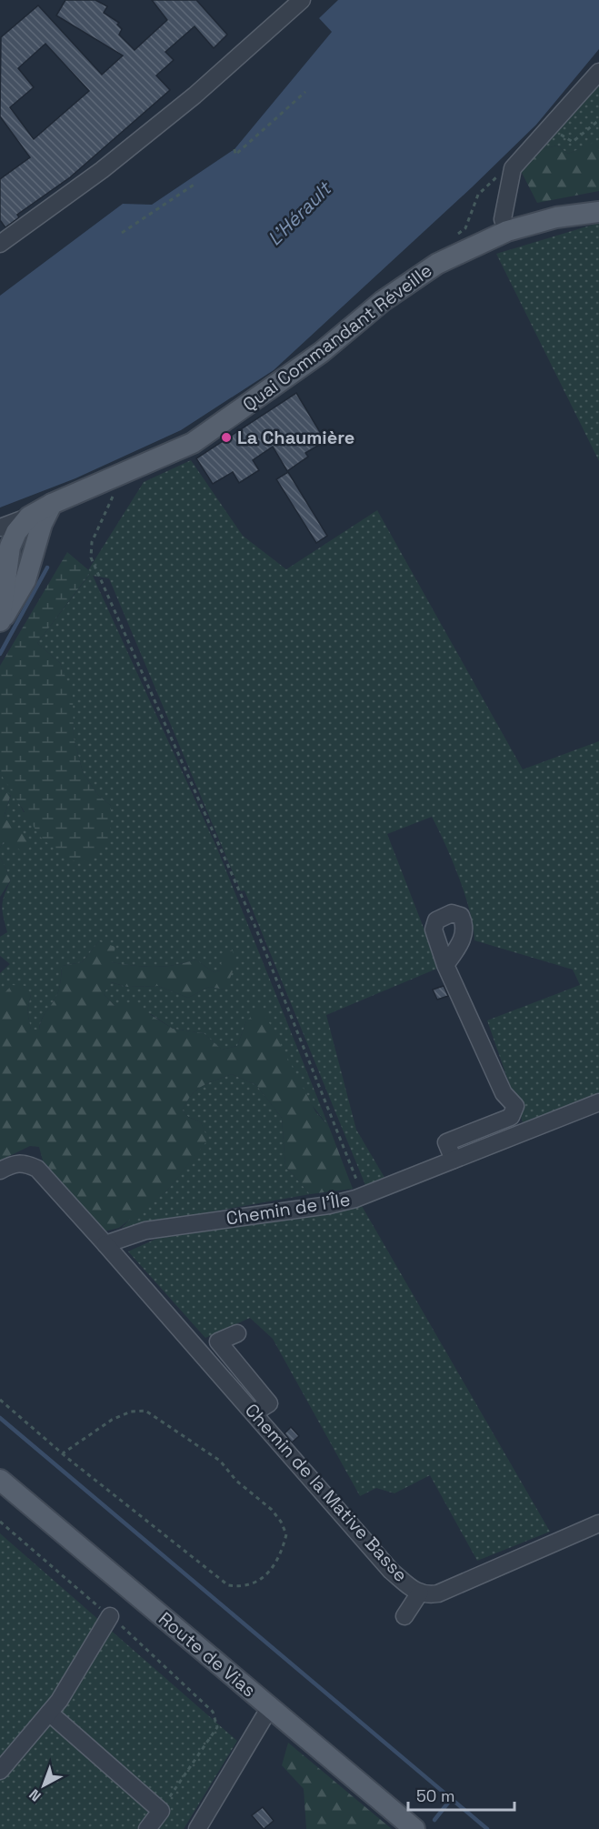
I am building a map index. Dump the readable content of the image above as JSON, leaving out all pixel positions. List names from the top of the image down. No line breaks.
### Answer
{"streets":{"main road":["Quai Commandant Réveille","Route de Vias"],"street":["Chemin de l'Île","Chemin de la Mative Basse"]},"crossings":[["Chemin de l'Île","Chemin de la Mative Basse"]],"water":["L'Hérault"],"places":["La Chaumière"],"scale_bar":"50 m","north":"bottom left"}
